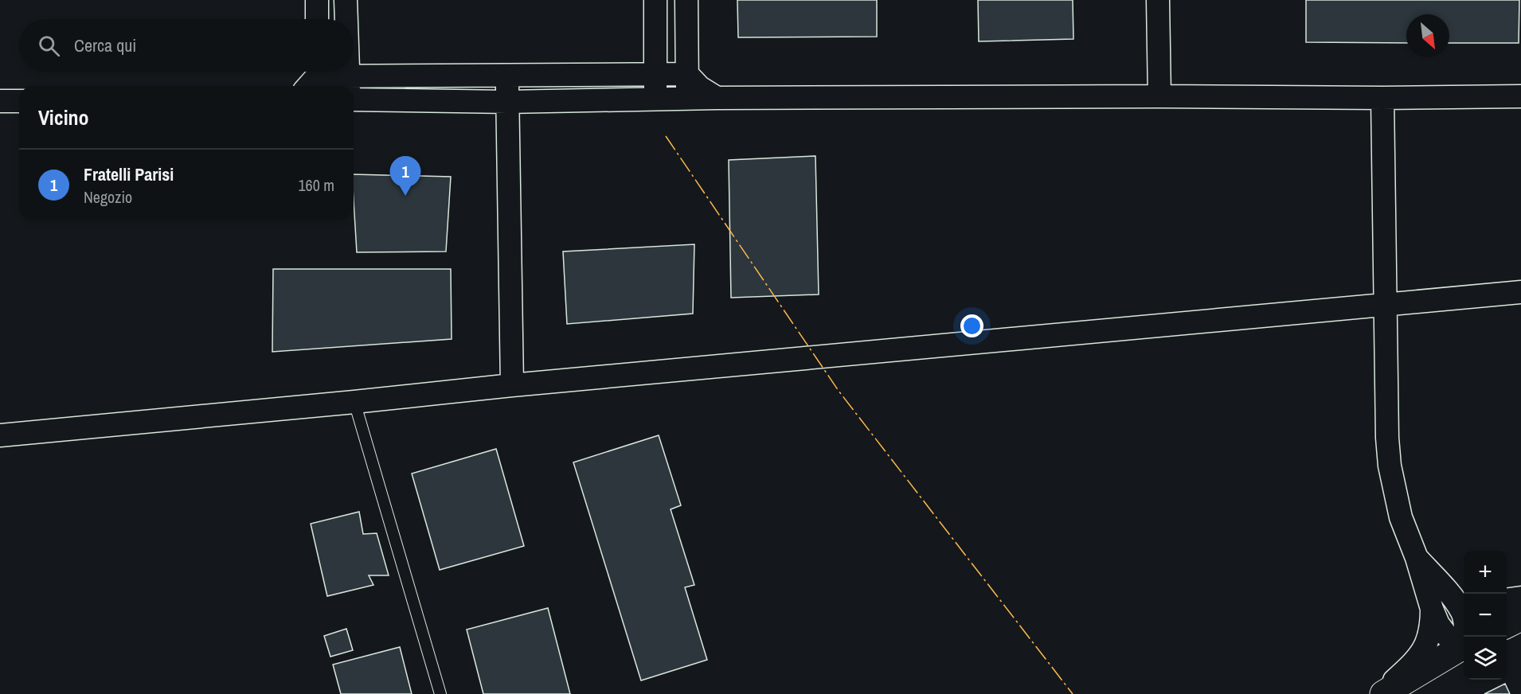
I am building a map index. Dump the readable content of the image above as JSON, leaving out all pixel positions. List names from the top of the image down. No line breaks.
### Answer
{"north":"bottom right","page":{"search":"Cerca qui","heading":"Vicino","list":[{"mark":"1","name":"Fratelli Parisi","note":"Negozio","value":"160 m"}],"pins":"1","map_buttons":["+","−"]}}
